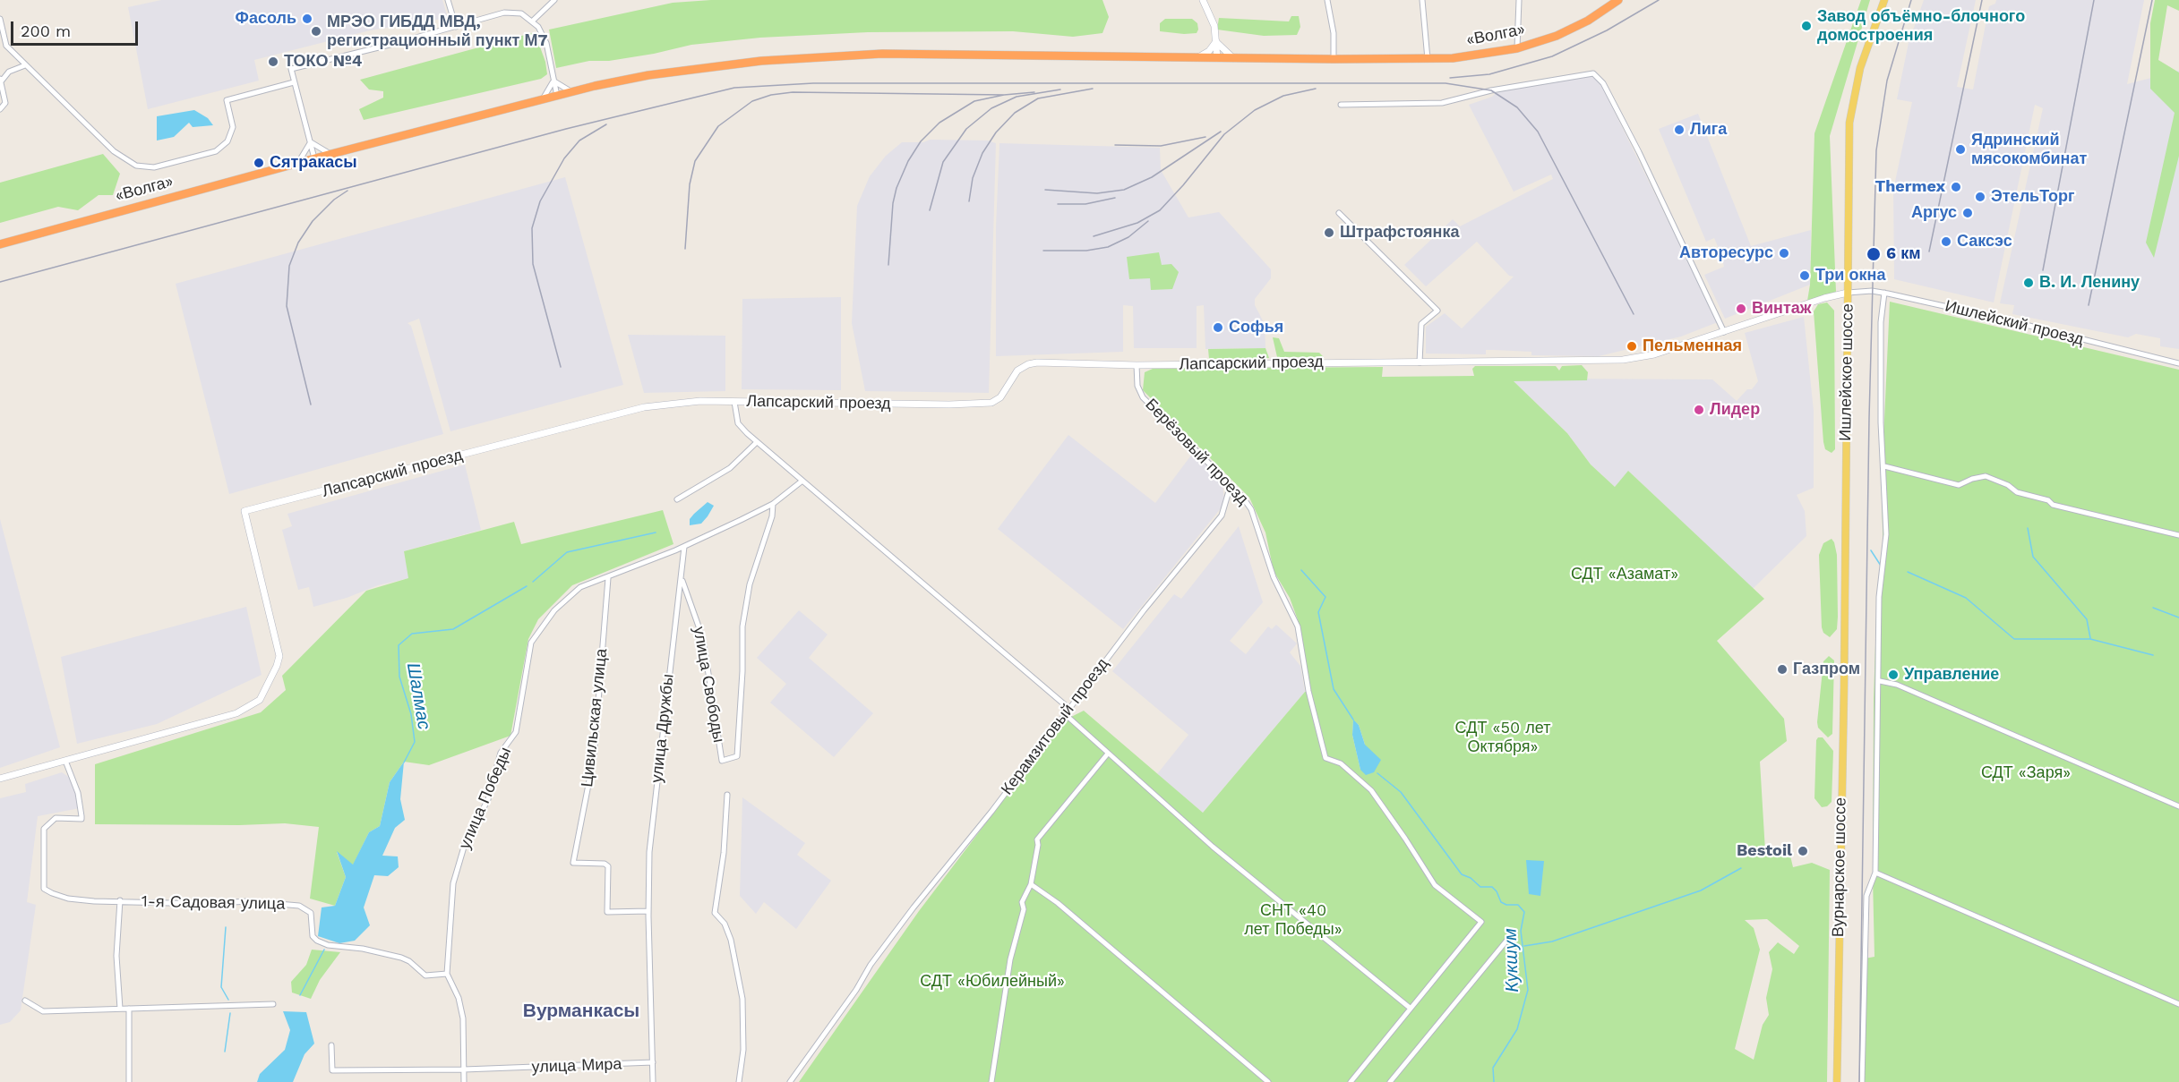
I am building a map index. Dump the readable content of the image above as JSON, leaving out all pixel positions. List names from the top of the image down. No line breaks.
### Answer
{"streets":{"highway":["«Волга»"],"main road":["Ишлейское шоссе","Вурнарское шоссе"],"street":["Ишлейский проезд","Лапсарский проезд","Берёзовый проезд","улица Свободы","Цивильская улица","Керамзитовый проезд","улица Дружбы","улица Победы","1-я Садовая улица","улица Мира"]},"crossings":[["Ишлейский проезд","Лапсарский проезд"],["Ишлейский проезд","Ишлейское шоссе"],["Лапсарский проезд","Ишлейское шоссе"],["Лапсарский проезд","Берёзовый проезд"],["Лапсарский проезд","1-я Садовая улица"],["Ишлейское шоссе","Вурнарское шоссе"],["Берёзовый проезд","Керамзитовый проезд"],["улица Свободы","улица Дружбы"],["улица Свободы","улица Победы"],["Цивильская улица","улица Дружбы"],["Цивильская улица","улица Победы"],["улица Дружбы","улица Победы"],["улица Дружбы","улица Мира"],["улица Победы","1-я Садовая улица"],["улица Победы","улица Мира"]],"districts":["Вурманкасы"],"water":["Шалмас","Кукшум"],"parks":["СДТ «Азамат»","СДТ «50 лет Октября»","СДТ «Заря»","СНТ «40 лет Победы»","СДТ «Юбилейный»"],"places":["Фасоль","Завод объёмно-блочного домостроения","МРЭО ГИБДД МВД, регистрационный пункт М7","ТОКО №4","Лига","Ядринский мясокомбинат","Сятракасы","Thermex","ЭтельТорг","Аргус","Штрафстоянка","Саксэс","Авторесурс","6 км","Три окна","В. И. Ленину","Винтаж","Софья","Пельменная","Лидер","Газпром","Управление","Bestoil"],"scale_bar":"200 m"}
